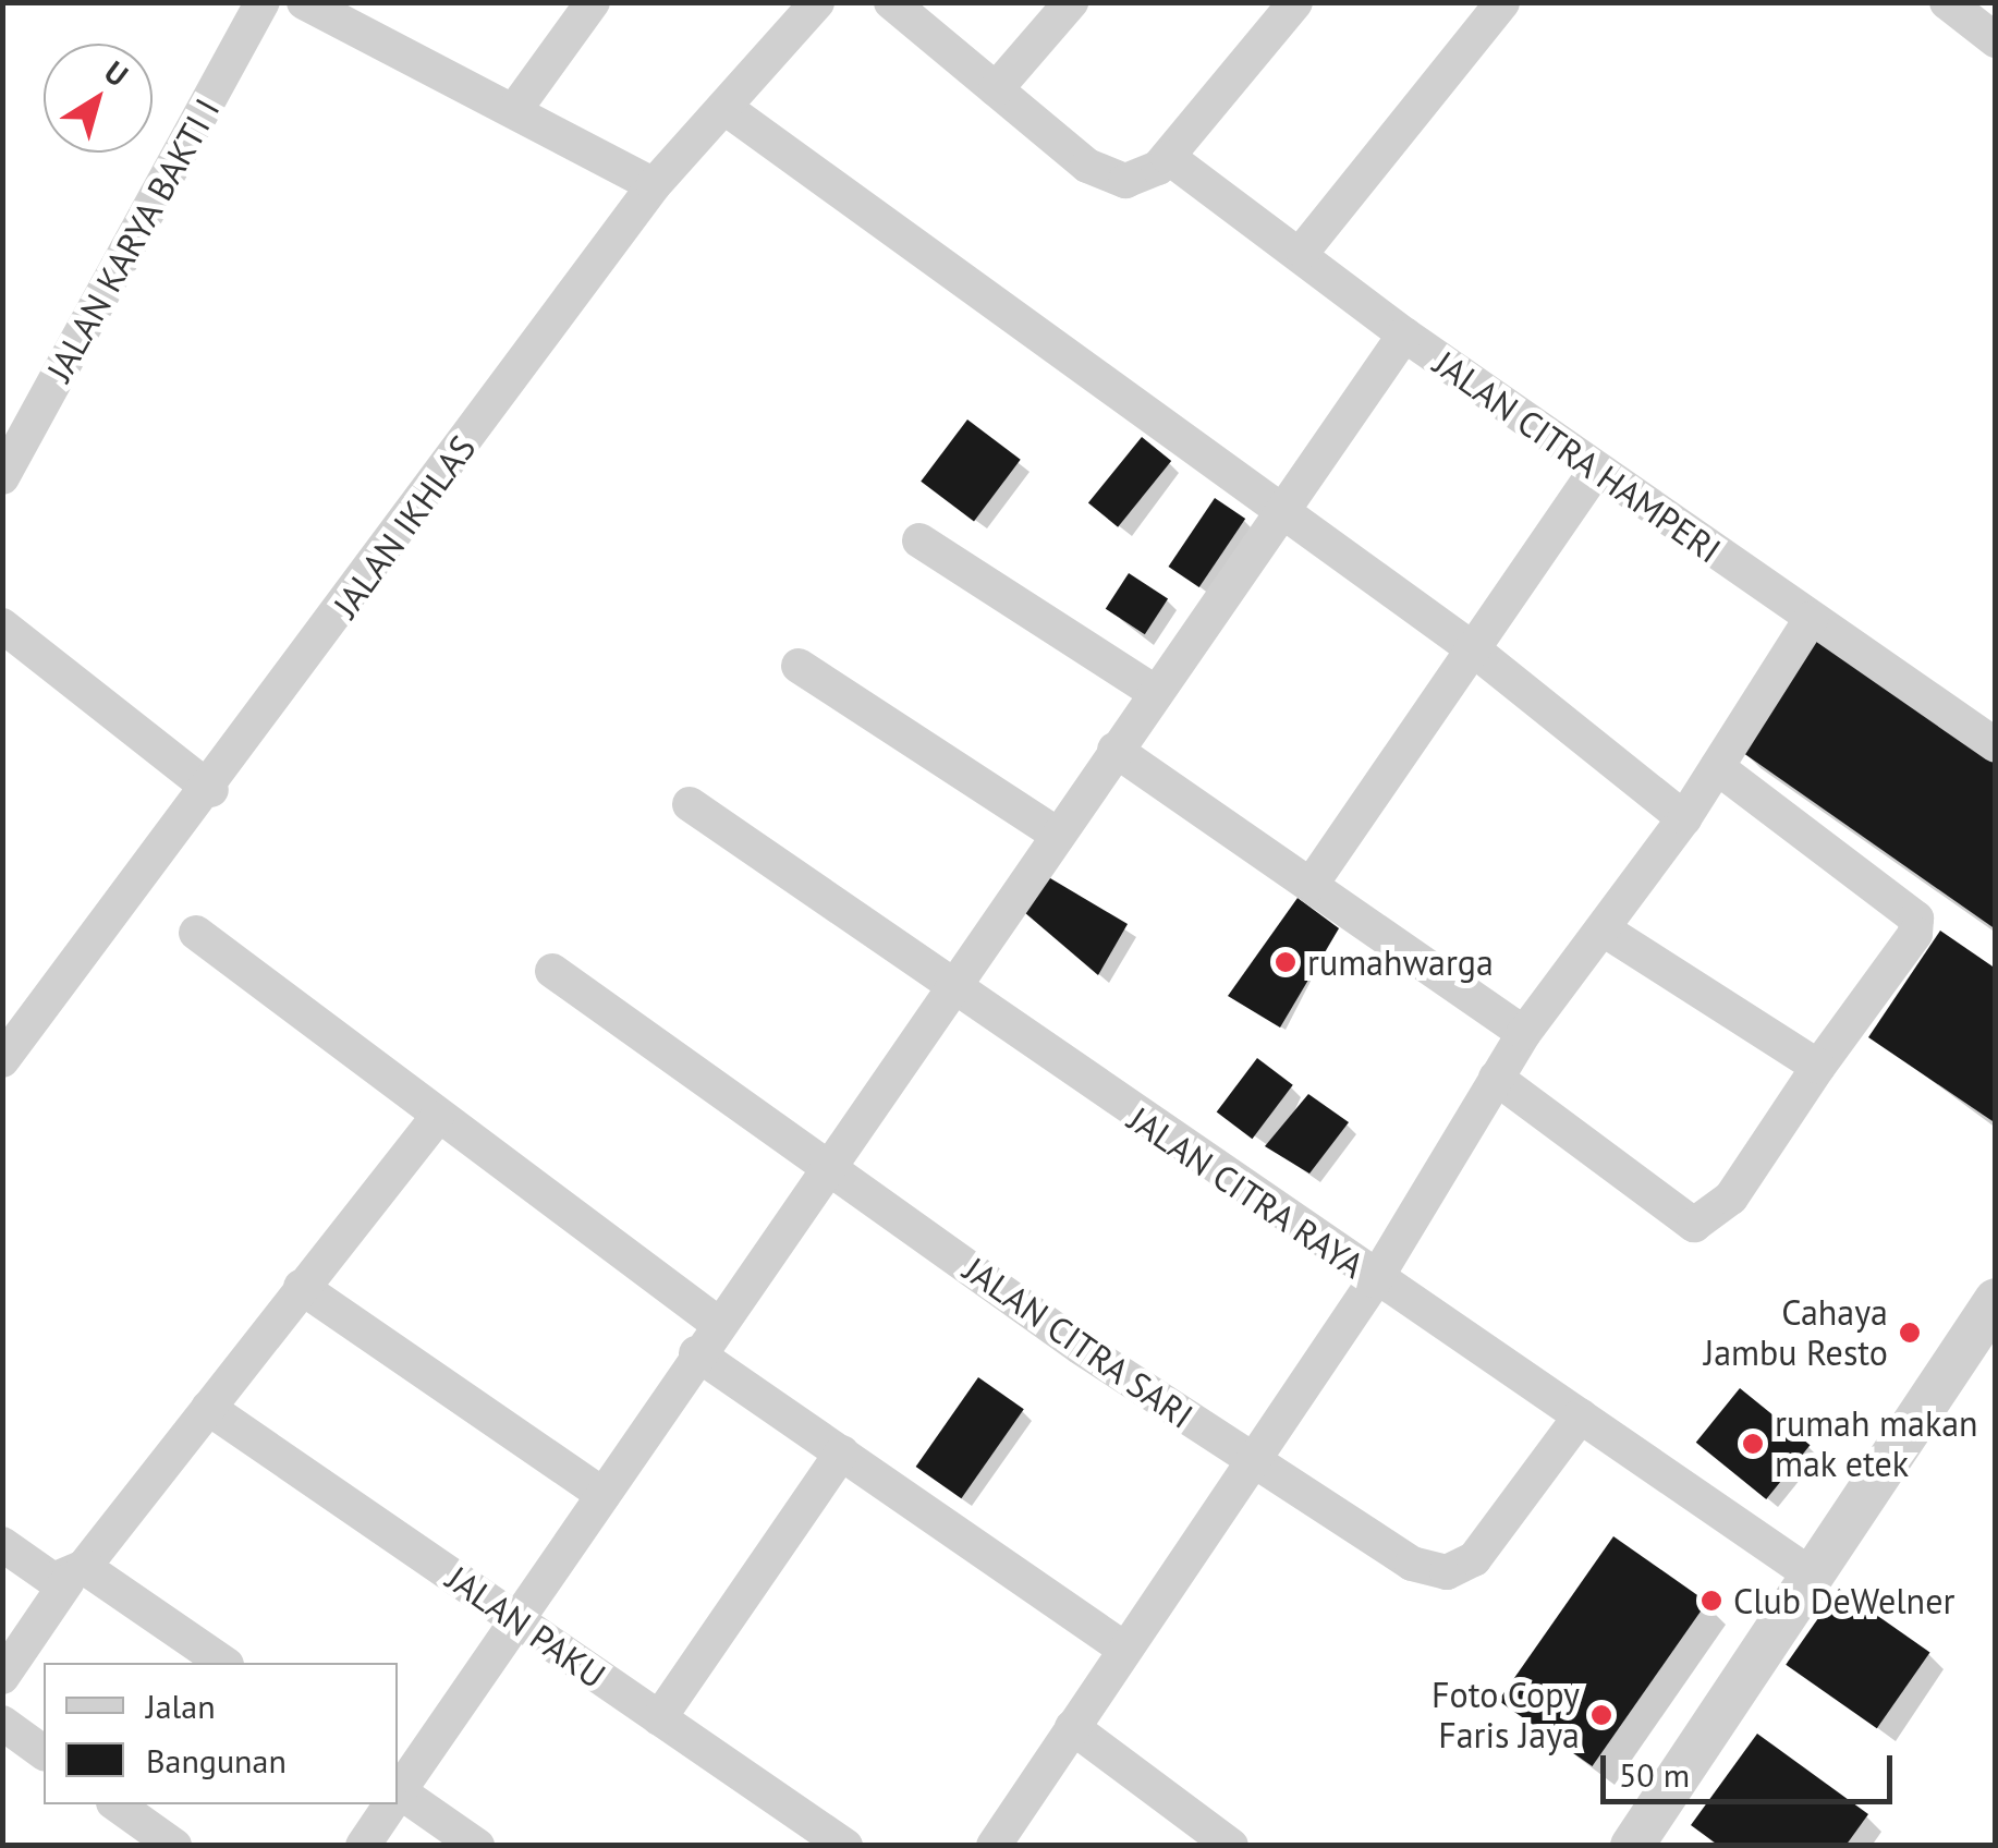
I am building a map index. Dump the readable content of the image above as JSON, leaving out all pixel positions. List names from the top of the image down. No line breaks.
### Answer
{"streets":{"street":["JALAN KARYA BAKTI I","JALAN CITRA HAMPERI","JALAN IKHLAS","JALAN CITRA RAYA","JALAN CITRA SARI","JALAN PAKU"]},"crossings":[["JALAN CITRA RAYA","JALAN CITRA SARI"]],"places":["rumahwarga","Cahaya Jambu Resto","rumah makan mak etek","Club DeWelner","Foto Copy Faris Jaya"],"legend":["Jalan","Bangunan"],"scale_bar":"50 m","north":"top right"}
